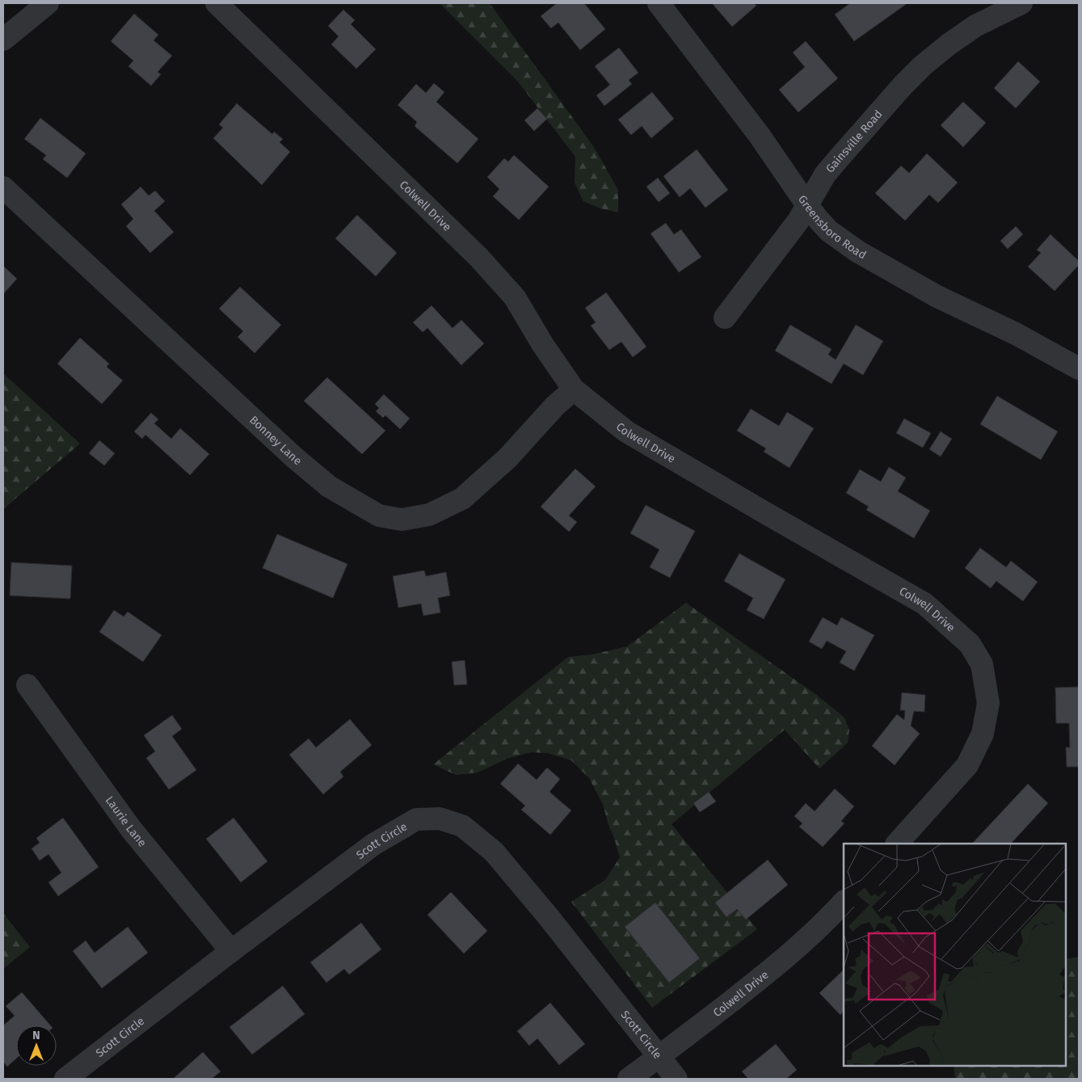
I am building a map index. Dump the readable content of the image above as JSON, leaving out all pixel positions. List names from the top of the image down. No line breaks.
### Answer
{"streets":{"street":["Gainsville Road","Colwell Drive","Greensboro Road","Bonney Lane","Laurie Lane","Scott Circle"]},"crossings":[["Gainsville Road","Greensboro Road"],["Colwell Drive","Bonney Lane"],["Colwell Drive","Scott Circle"],["Laurie Lane","Scott Circle"]],"north":"top"}
